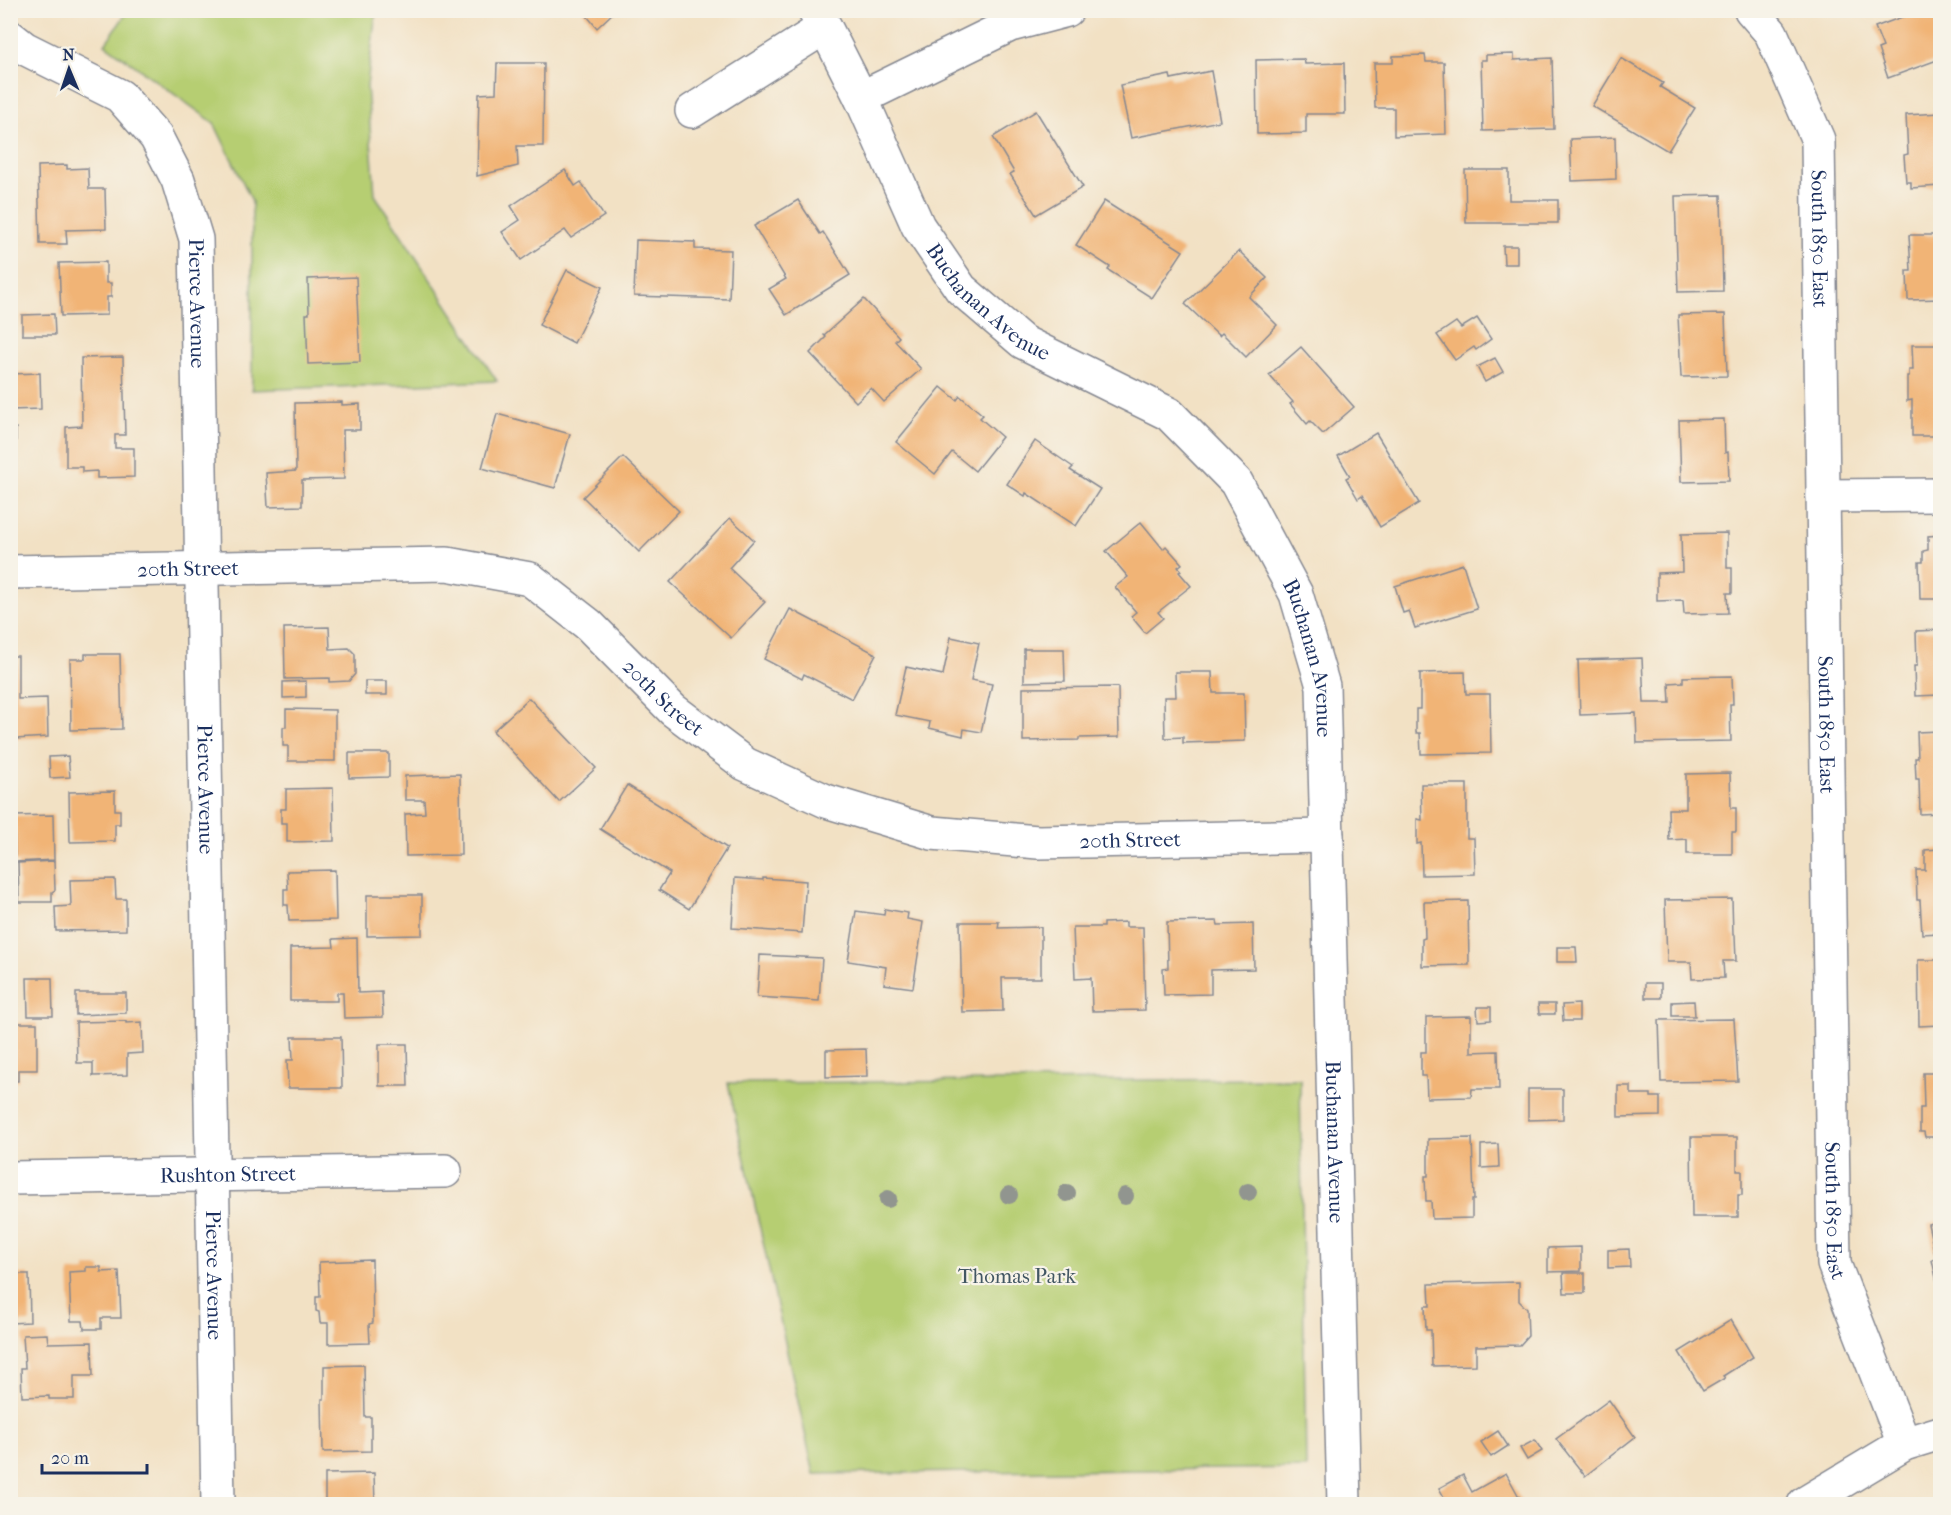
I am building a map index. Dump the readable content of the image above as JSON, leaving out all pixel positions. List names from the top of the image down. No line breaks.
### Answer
{"streets":{"street":["South 1850 East","Buchanan Avenue","Pierce Avenue","20th Street","Rushton Street"]},"crossings":[["Buchanan Avenue","20th Street"],["Pierce Avenue","20th Street"],["Pierce Avenue","Rushton Street"]],"parks":["Thomas Park"],"scale_bar":"20 m","north":"top"}
